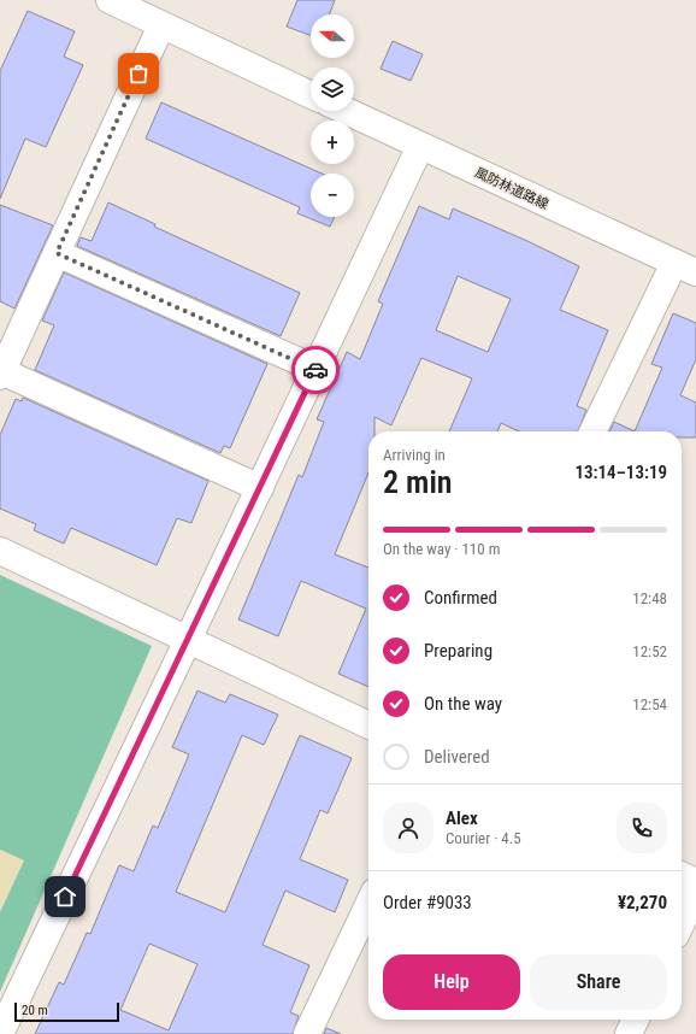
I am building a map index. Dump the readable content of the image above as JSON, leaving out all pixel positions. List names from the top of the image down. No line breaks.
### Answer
{"streets":{"street":["風防林道路線"]},"scale_bar":"20 m","north":"left","page":{"map_buttons":["+","−"],"heading":["2 min","Arriving in","13:14–13:19"],"panel":["Alex","Courier · 4.5","Order #9033","¥2,270"],"bar":"On the way · 110 m","list":[["Confirmed","12:48"],["Preparing","12:52"],["On the way","12:54"],"Delivered"],"buttons":["Help","Share"],"scale":"20 m"}}
